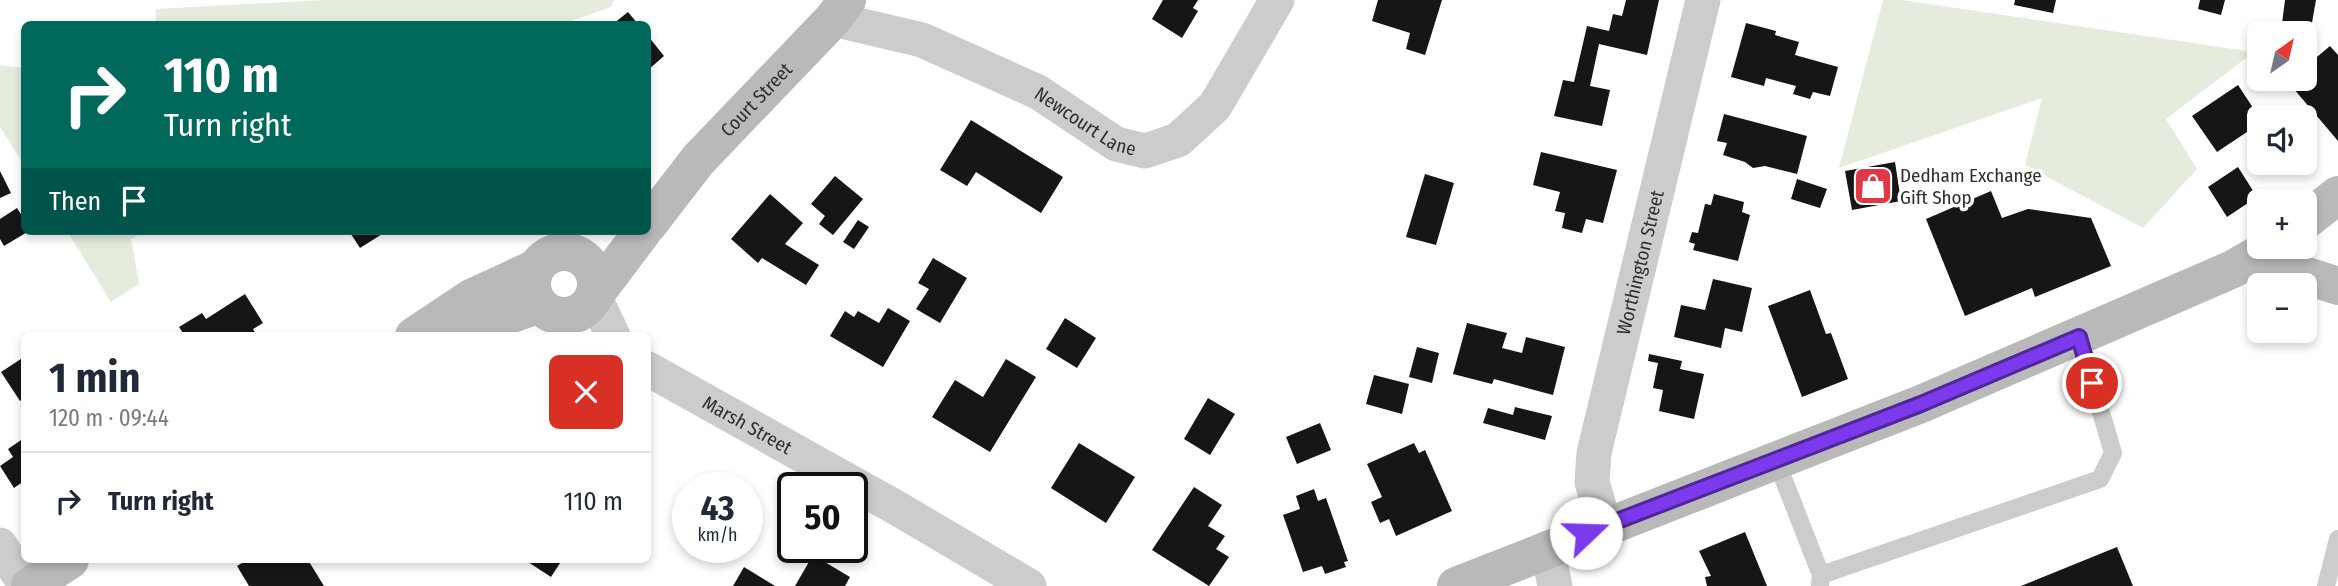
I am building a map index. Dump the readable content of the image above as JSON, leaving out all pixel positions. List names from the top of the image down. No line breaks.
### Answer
{"streets":{"street":["Court Street","Newcourt Lane","Worthington Street","Marsh Street"]},"crossings":[["Court Street","Newcourt Lane"]],"places":{"shop":["Dedham Exchange Gift Shop"]},"north":"top right","page":{"map_buttons":["+","−"],"turn":["110 m","Turn right"],"then":"Then","heading":["1 min","120 m · 09:44"],"list":[{"name":"Turn right","value":"110 m"}],"speed":"43 km/h","limit":"50"}}
